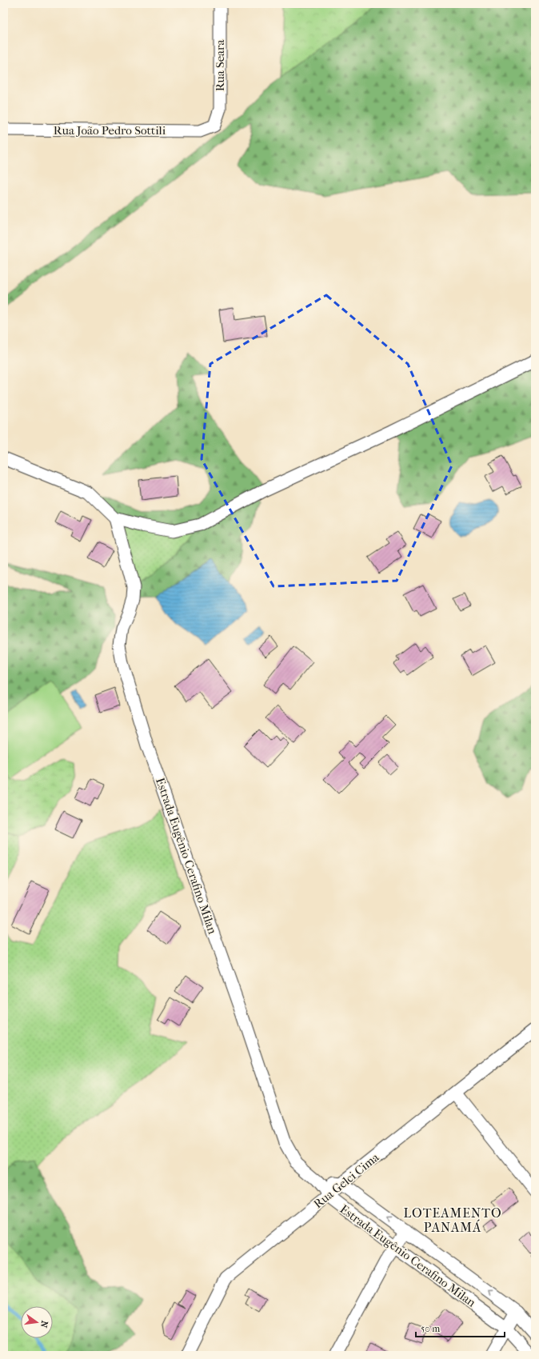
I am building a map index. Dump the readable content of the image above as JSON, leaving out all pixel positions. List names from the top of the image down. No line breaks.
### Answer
{"streets":{"street":["Rua Seara","Rua João Pedro Sottili","Estrada Eugênio Cerafino Milan","Rua Gelci Cima"]},"crossings":[["Rua Seara","Rua João Pedro Sottili"],["Estrada Eugênio Cerafino Milan","Rua Gelci Cima"]],"districts":["LOTEAMENTO PANAMÁ"],"scale_bar":"50 m","north":"right"}
